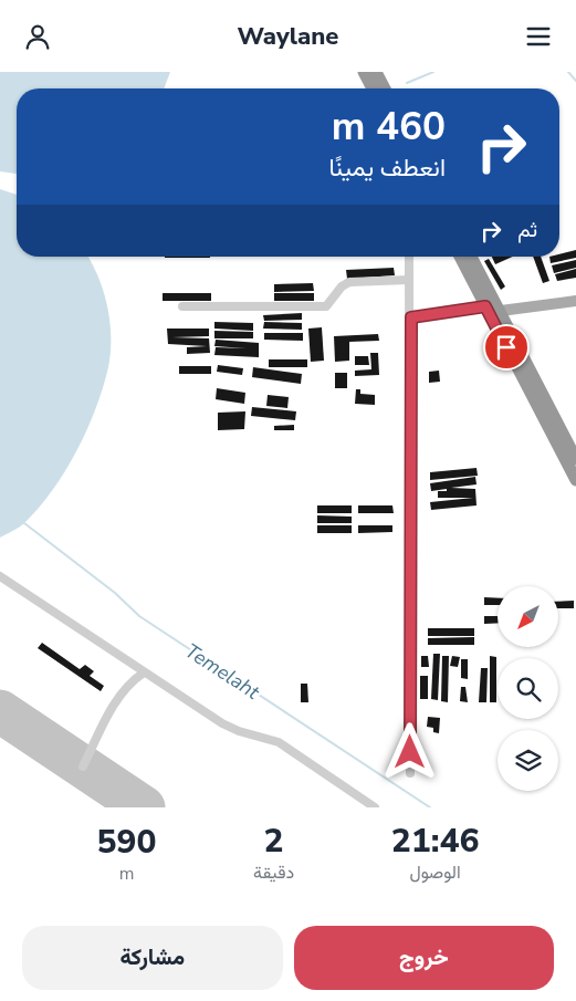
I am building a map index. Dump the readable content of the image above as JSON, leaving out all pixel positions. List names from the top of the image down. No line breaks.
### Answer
{"water":["Temelaht"],"north":"bottom left","page":{"header":"Waylane","turn":["460 m","انعطف يمينًا"],"then":"ثم","eta":["21:46","الوصول","2","دقيقة","590","m"],"buttons":["خروج","مشاركة"]}}
